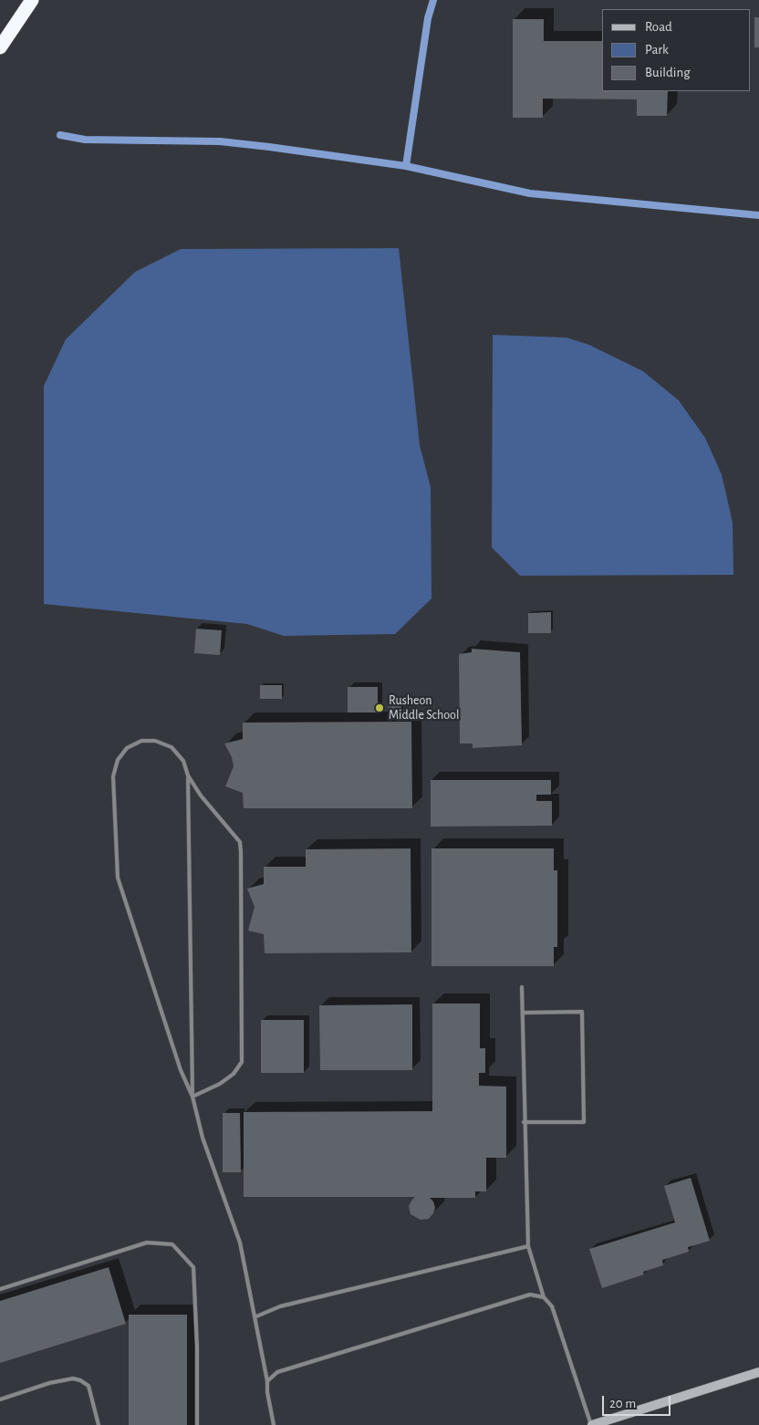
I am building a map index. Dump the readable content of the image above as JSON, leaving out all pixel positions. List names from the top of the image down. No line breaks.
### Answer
{"places":["Rusheon Middle School"],"legend":["Road","Park","Building"],"scale_bar":"20 m"}
